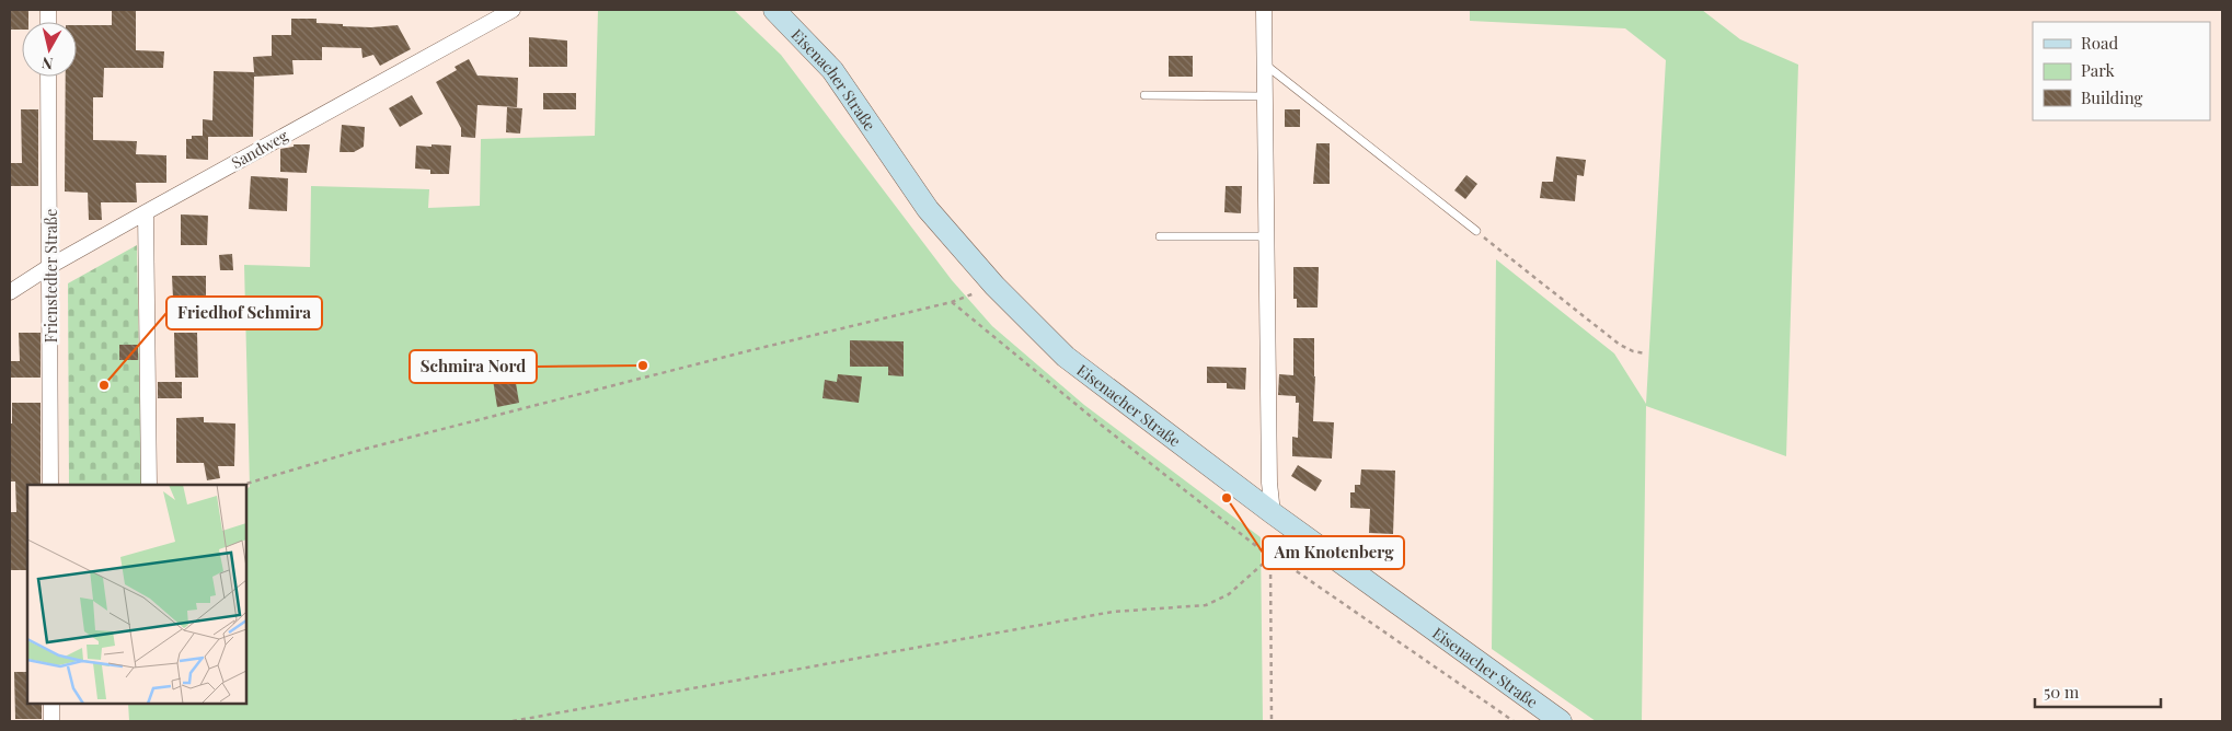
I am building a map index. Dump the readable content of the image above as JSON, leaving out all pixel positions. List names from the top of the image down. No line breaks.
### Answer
{"streets":{"main road":["Eisenacher Straße"],"street":["Sandweg","Frienstedter Straße"]},"crossings":[["Sandweg","Frienstedter Straße"]],"places":["Schmira Nord","Friedhof Schmira","Am Knotenberg"],"legend":["Road","Park","Building"],"scale_bar":"50 m","north":"bottom"}
